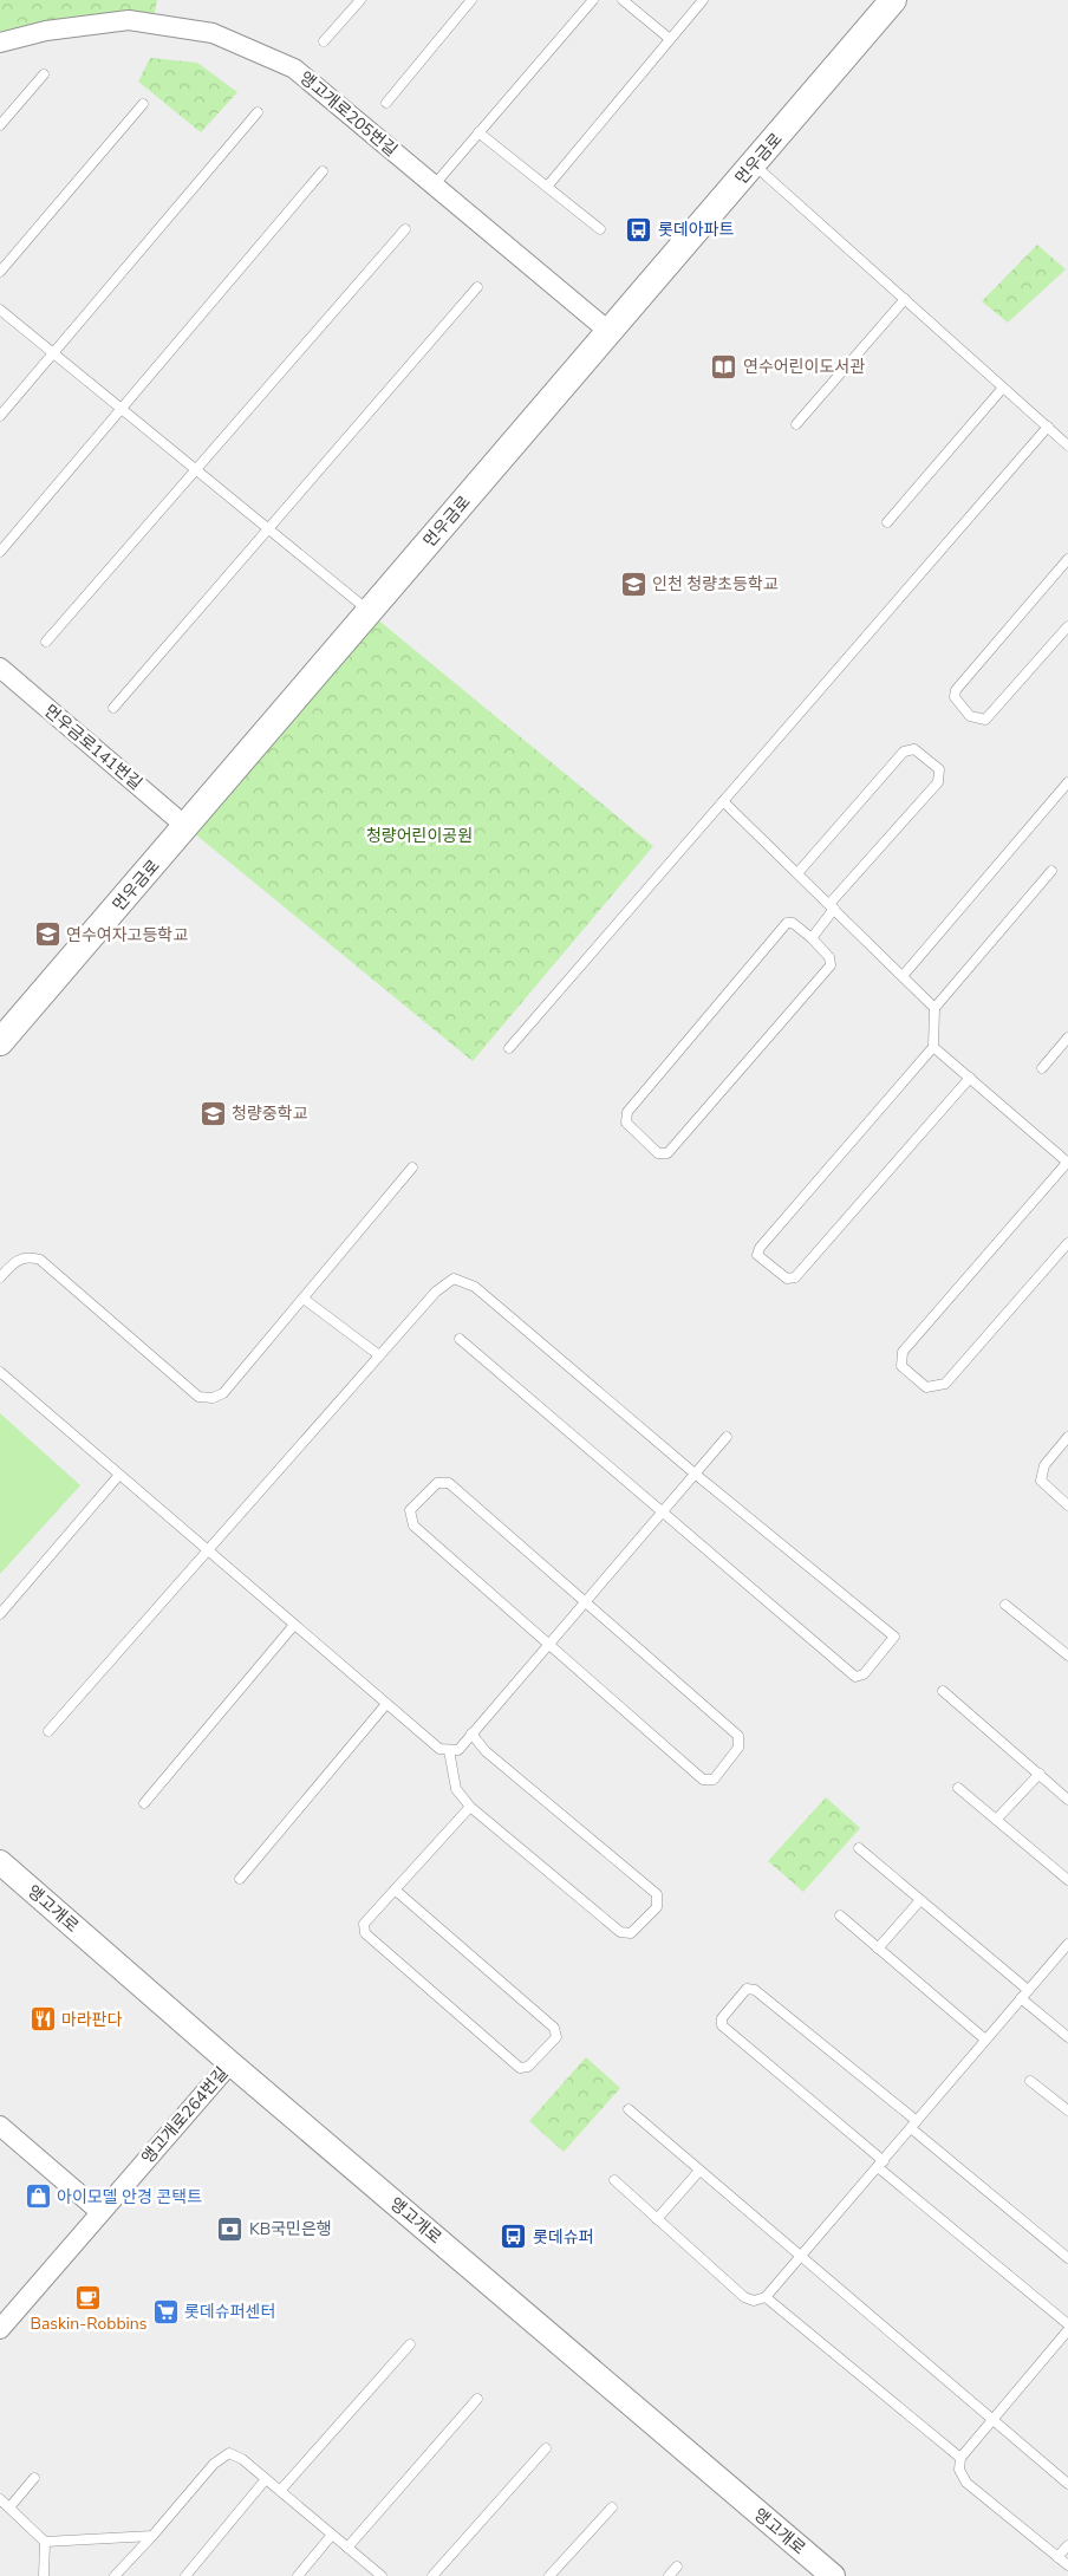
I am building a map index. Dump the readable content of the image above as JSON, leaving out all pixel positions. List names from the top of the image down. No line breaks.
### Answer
{"streets":{"main road":["먼우금로"],"street":["앵고개로205번길","먼우금로141번길","앵고개로","앵고개로264번길"]},"crossings":[["앵고개로205번길","먼우금로"],["먼우금로","먼우금로141번길"],["앵고개로","앵고개로264번길"]],"parks":["청량어린이공원"],"places":{"bus stop":["롯데아파트","롯데슈퍼"],"library":["연수어린이도서관"],"school or university":["인천 청량초등학교","연수여자고등학교","청량중학교"],"restaurant":["마라판다"],"shop":["아이모델 안경 콘택트"],"bank":["KB국민은행"],"cafe":["Baskin-Robbins"],"supermarket":["롯데슈퍼센터"]}}
